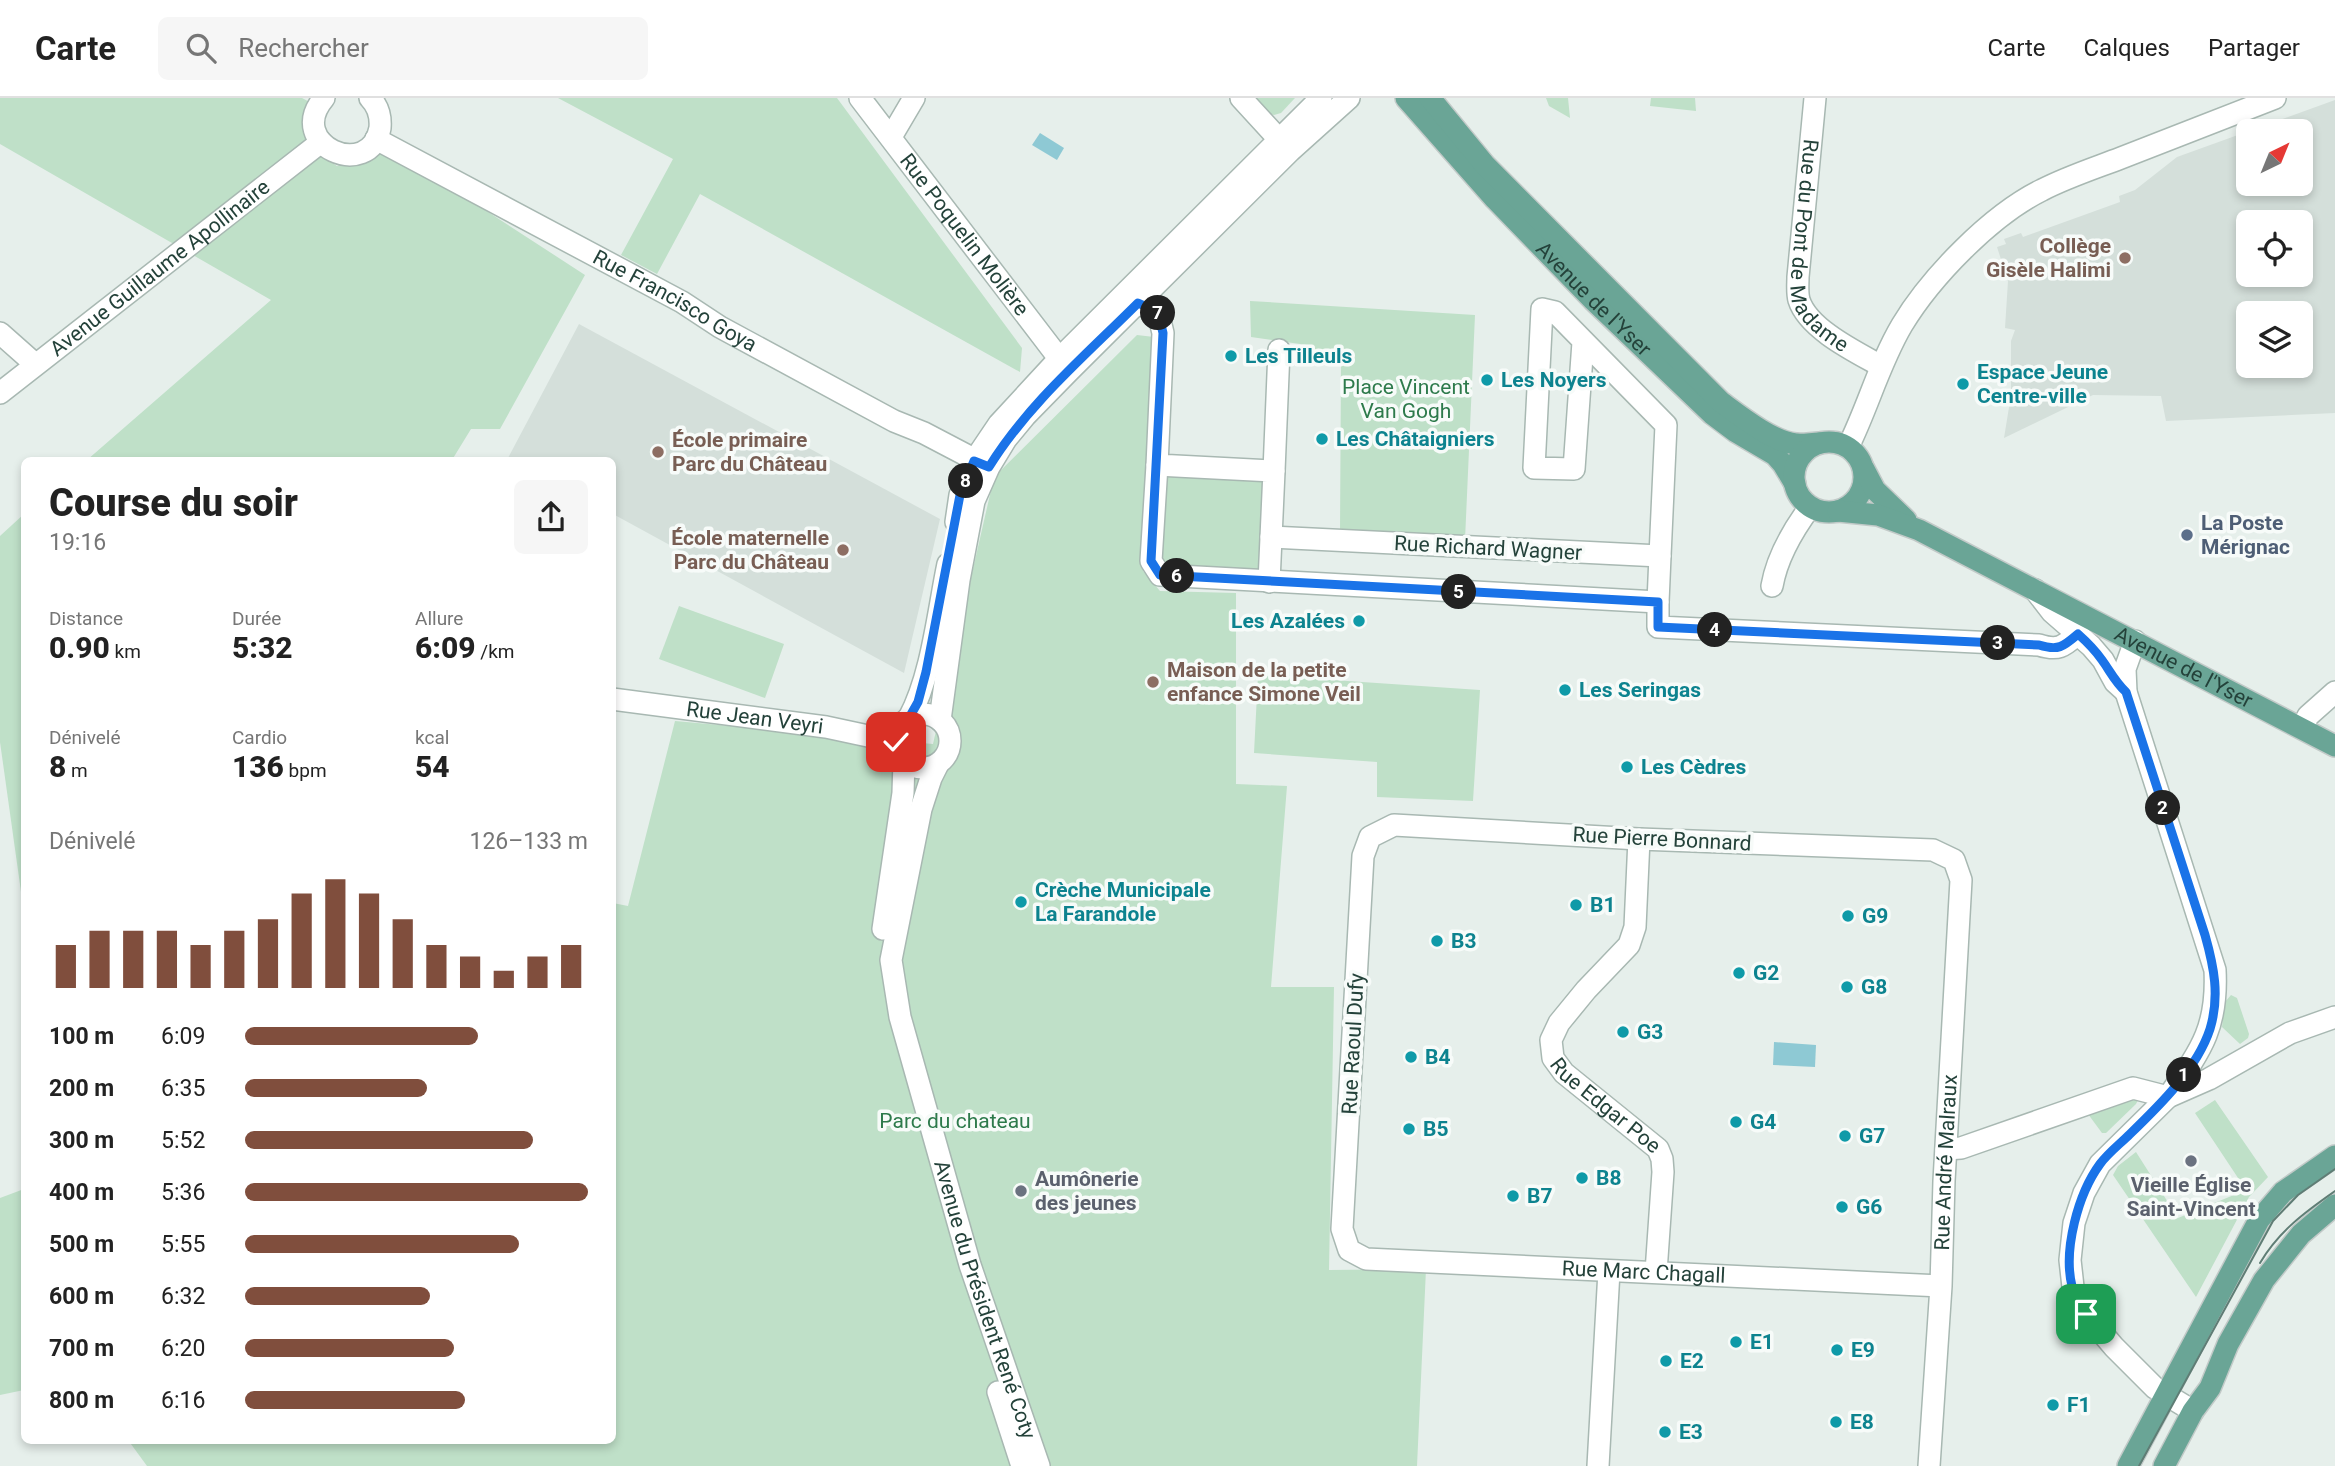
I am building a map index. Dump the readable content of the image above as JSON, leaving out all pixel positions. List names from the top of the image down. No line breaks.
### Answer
{"streets":{"main road":["Avenue de l'Yser"],"street":["Rue Poquelin Molière","Rue du Pont de Madame","Avenue Guillaume Apollinaire","Rue Francisco Goya","Rue Richard Wagner","Rue Jean Veyri","Rue Pierre Bonnard","Rue Raoul Dufy","Rue Edgar Poe","Rue André Malraux","Rue Marc Chagall","Avenue du Président René Coty"]},"crossings":[["Rue Jean Veyri","Avenue du Président René Coty"],["Rue Pierre Bonnard","Rue Raoul Dufy"],["Rue Pierre Bonnard","Rue Edgar Poe"],["Rue Pierre Bonnard","Rue André Malraux"],["Rue Raoul Dufy","Rue Marc Chagall"],["Rue Edgar Poe","Rue Marc Chagall"],["Rue André Malraux","Rue Marc Chagall"]],"parks":["Place Vincent Van Gogh","Parc du chateau"],"places":["Collège Gisèle Halimi","Les Tilleuls","Les Noyers","Espace Jeune Centre-ville","Les Châtaigniers","École primaire Parc du Château","La Poste Mérignac","École maternelle Parc du Château","Les Azalées","Maison de la petite enfance Simone Veil","Les Seringas","Les Cèdres","Crèche Municipale La Farandole","B1","G9","B3","G2","G8","G3","B4","G4","B5","G7","Vieille Église Saint-Vincent","B8","Aumônerie des jeunes","B7","G6","E1","E9","E2","F1","E8","E3"],"north":"top right","page":{"header":"Carte","search":"Rechercher","nav":["Carte","Calques","Partager"],"pins":["7","8","6","5","4","3","2","1"],"heading":["Course du soir","19:16"],"stats":[["Distance","0.90 km"],["Durée","5:32"],["Allure","6:09 /km"],["Dénivelé","8 m"],["Cardio","136 bpm"],["kcal","54"]],"chart":["Dénivelé","126–133 m"],"list":[{"name":"100 m","note":"6:09"},{"name":"200 m","note":"6:35"},{"name":"300 m","note":"5:52"},{"name":"400 m","note":"5:36"},{"name":"500 m","note":"5:55"},{"name":"600 m","note":"6:32"},{"name":"700 m","note":"6:20"},{"name":"800 m","note":"6:16"}]}}
